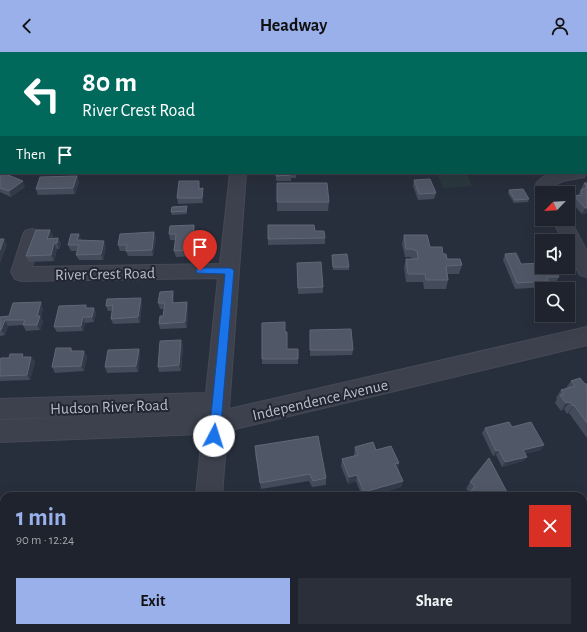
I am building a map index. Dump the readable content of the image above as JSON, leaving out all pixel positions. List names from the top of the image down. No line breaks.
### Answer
{"streets":{"street":["River Crest Road","Independence Avenue","Hudson River Road"]},"crossings":[["Independence Avenue","Hudson River Road"]],"north":"bottom left","page":{"header":"Headway","turn":["80 m","River Crest Road"],"then":"Then","heading":["1 min","90 m · 12:24"],"buttons":["Exit","Share"]}}
